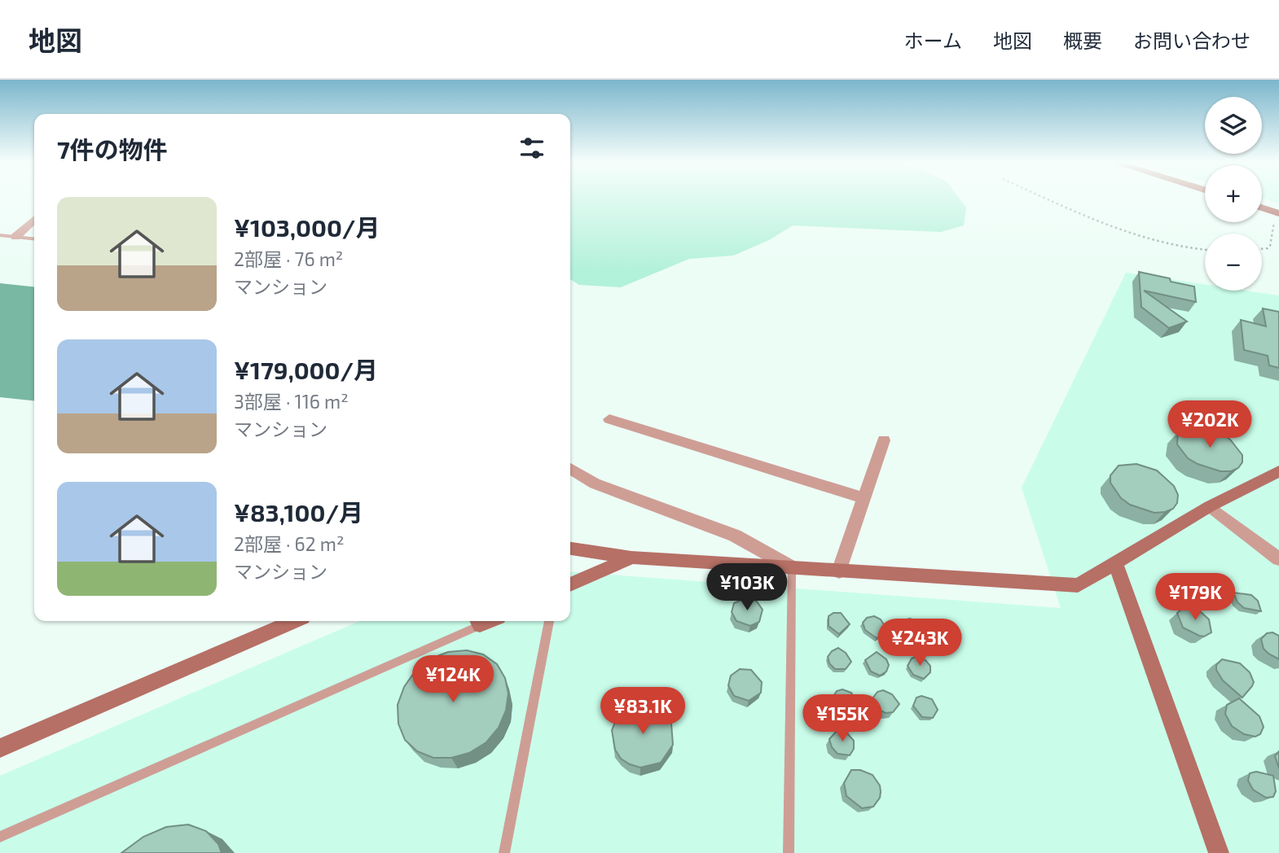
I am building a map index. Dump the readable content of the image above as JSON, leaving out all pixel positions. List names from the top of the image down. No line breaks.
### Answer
{"page":{"header":"地図","nav":["ホーム","地図","概要","お問い合わせ"],"map_buttons":["+","−"],"heading":"7件の物件","list":[{"name":"¥103,000/月","note":"2部屋 · 76 m² · マンション"},{"name":"¥179,000/月","note":"3部屋 · 116 m² · マンション"},{"name":"¥83,100/月","note":"2部屋 · 62 m² · マンション"}],"price":["¥202K","¥103K","¥179K","¥243K","¥124K","¥83.1K","¥155K"]}}
